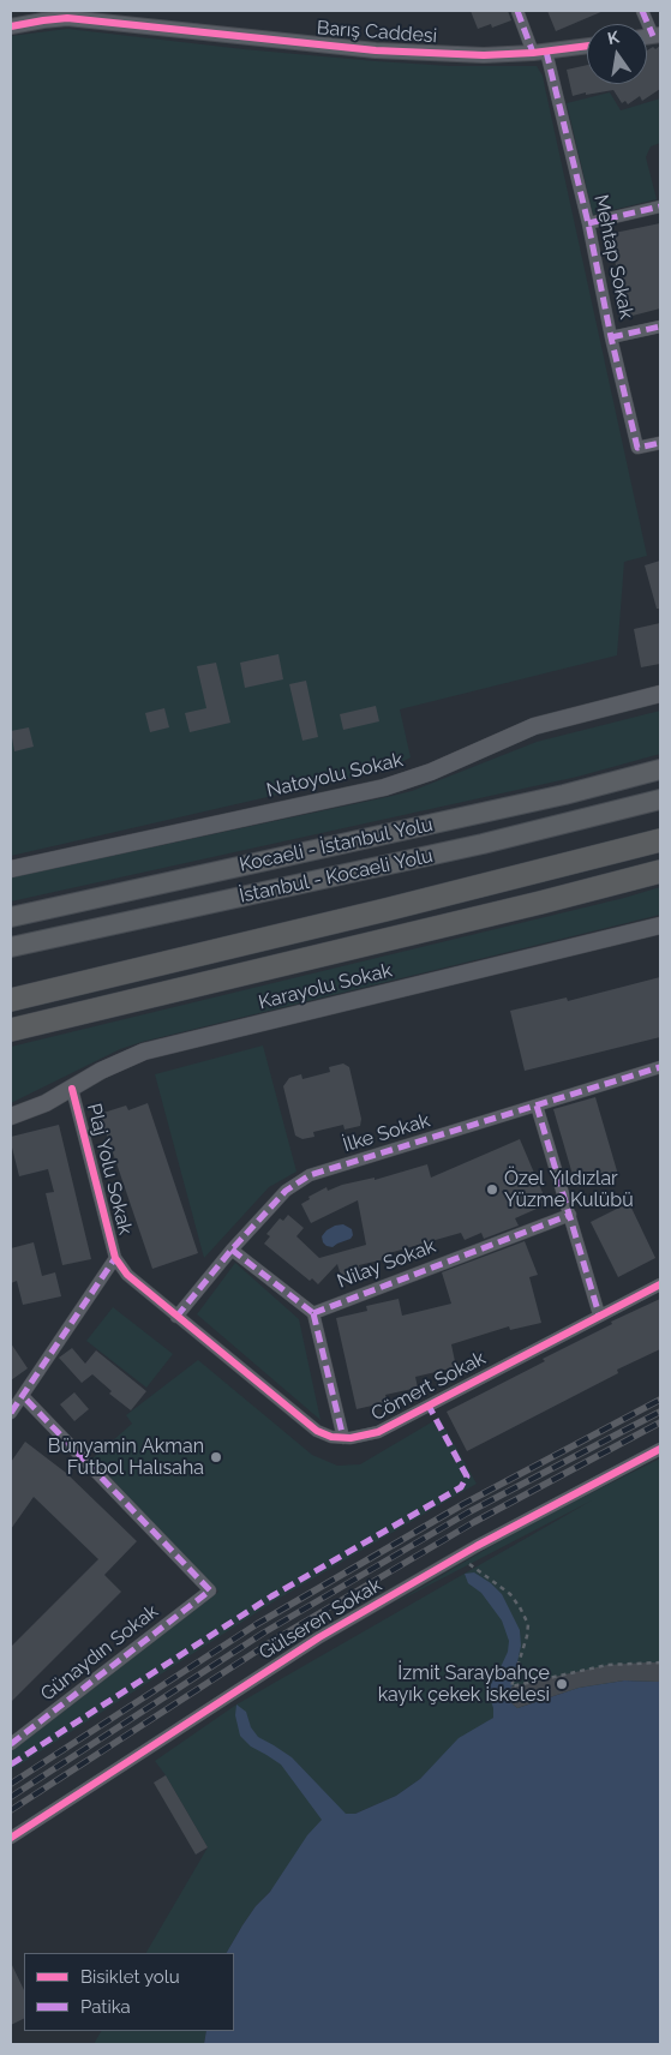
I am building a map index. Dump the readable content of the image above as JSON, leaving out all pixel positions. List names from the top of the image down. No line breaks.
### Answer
{"streets":{"highway":["Kocaeli - İstanbul Yolu","İstanbul - Kocaeli Yolu"],"main road":["Natoyolu Sokak","Karayolu Sokak"],"street":["Barış Caddesi","Mehtap Sokak","İlke Sokak","Plaj Yolu Sokak","Nilay Sokak","Cömert Sokak","Gülseren Sokak","Günaydın Sokak"]},"crossings":[["Barış Caddesi","Mehtap Sokak"],["Karayolu Sokak","Plaj Yolu Sokak"],["İlke Sokak","Cömert Sokak"],["Plaj Yolu Sokak","Cömert Sokak"],["Plaj Yolu Sokak","Günaydın Sokak"]],"places":["Özel Yıldızlar Yüzme Kulübü","Bünyamin Akman Futbol Halısaha","İzmit Saraybahçe kayık çekek iskelesi"],"legend":["Bisiklet yolu","Patika"],"north":"top"}
